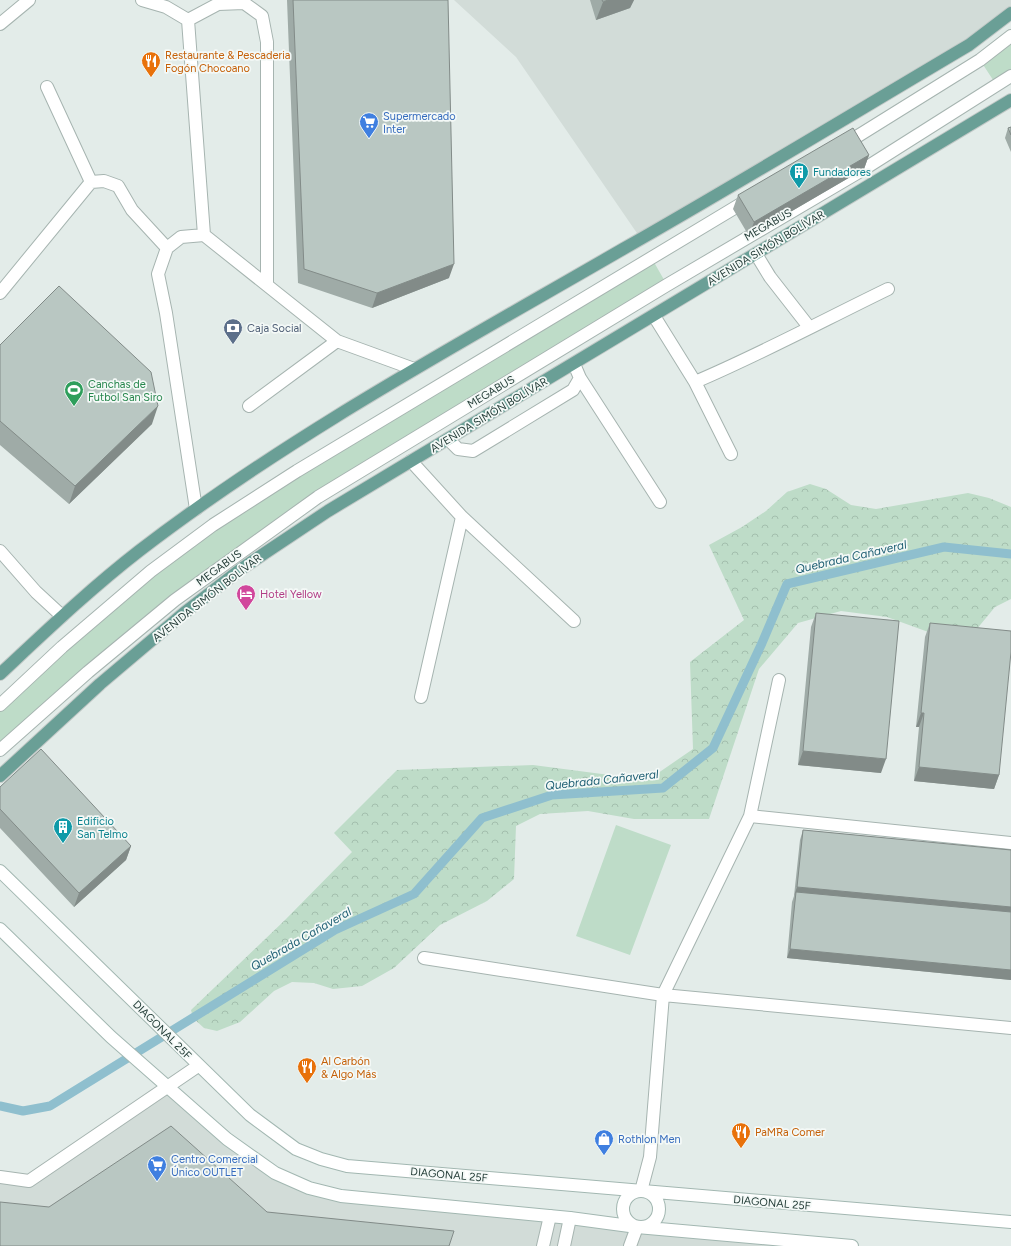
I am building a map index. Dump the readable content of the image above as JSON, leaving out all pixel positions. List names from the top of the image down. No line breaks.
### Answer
{"streets":{"main road":["AVENIDA SIMÓN BOLÍVAR"],"street":["MEGABUS","DIAGONAL 25F"]},"water":["Quebrada Cañaveral"],"places":{"restaurant":["Restaurante & Pescaderia Fogón Chocoano","Al Carbón & Algo Más","PaṀRa Comer"],"supermarket":["Supermercado Inter","Centro Comercial Único OUTLET"],"building":["Fundadores","Edificio San Telmo"],"bank":["Caja Social"],"sports":["Canchas de Futbol San Siro"],"hotel":["Hotel Yellow"],"shop":["Rothlon Men"]}}
